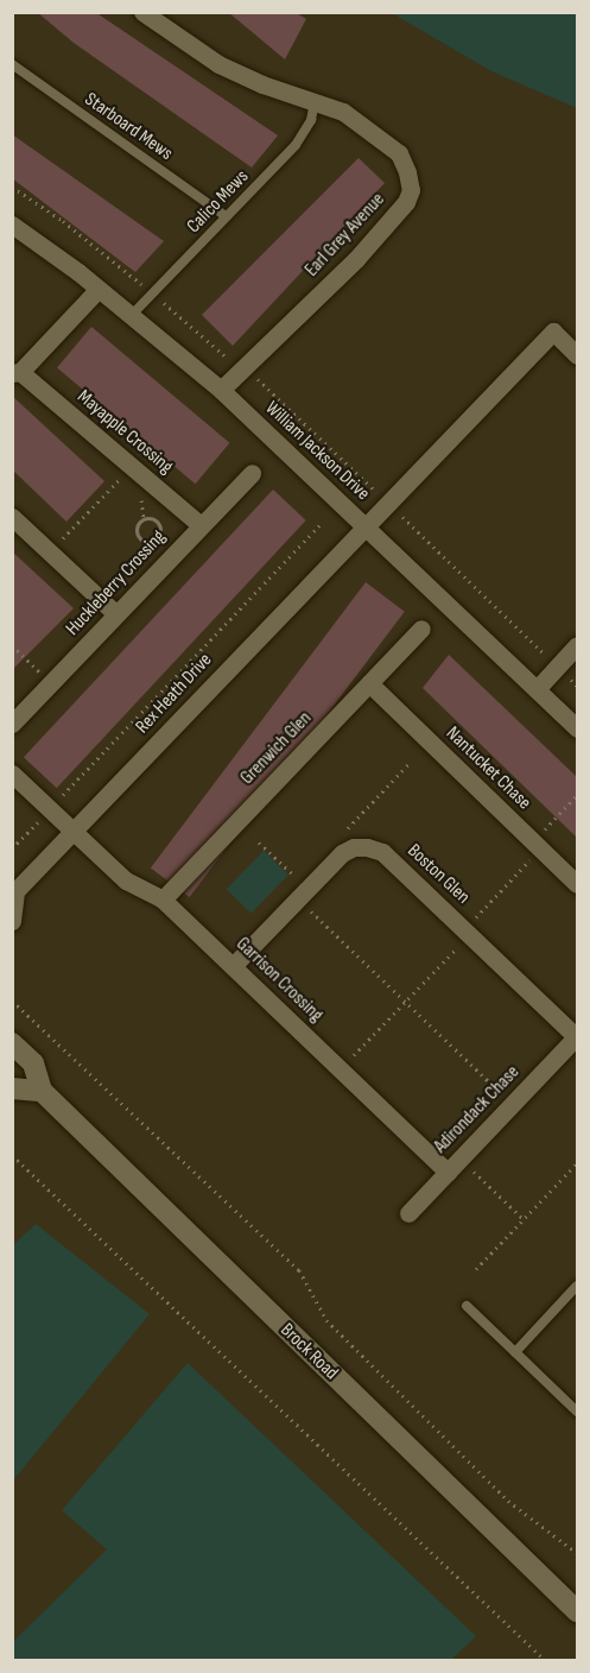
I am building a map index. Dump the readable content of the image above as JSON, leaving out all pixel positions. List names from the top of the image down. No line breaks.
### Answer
{"streets":{"main road":["Brock Road"],"street":["Earl Grey Avenue","Mayapple Crossing","William Jackson Drive","Huckleberry Crossing","Rex Heath Drive","Grenwich Glen","Nantucket Chase","Boston Glen","Garrison Crossing","Adirondack Chase"],"lane":["Starboard Mews","Calico Mews"]},"crossings":[["Starboard Mews","Calico Mews"],["Calico Mews","Earl Grey Avenue"],["Calico Mews","William Jackson Drive"],["Earl Grey Avenue","William Jackson Drive"],["Mayapple Crossing","Huckleberry Crossing"],["William Jackson Drive","Rex Heath Drive"],["Rex Heath Drive","Garrison Crossing"],["Grenwich Glen","Nantucket Chase"],["Grenwich Glen","Garrison Crossing"],["Boston Glen","Garrison Crossing"],["Boston Glen","Adirondack Chase"],["Garrison Crossing","Adirondack Chase"]]}
